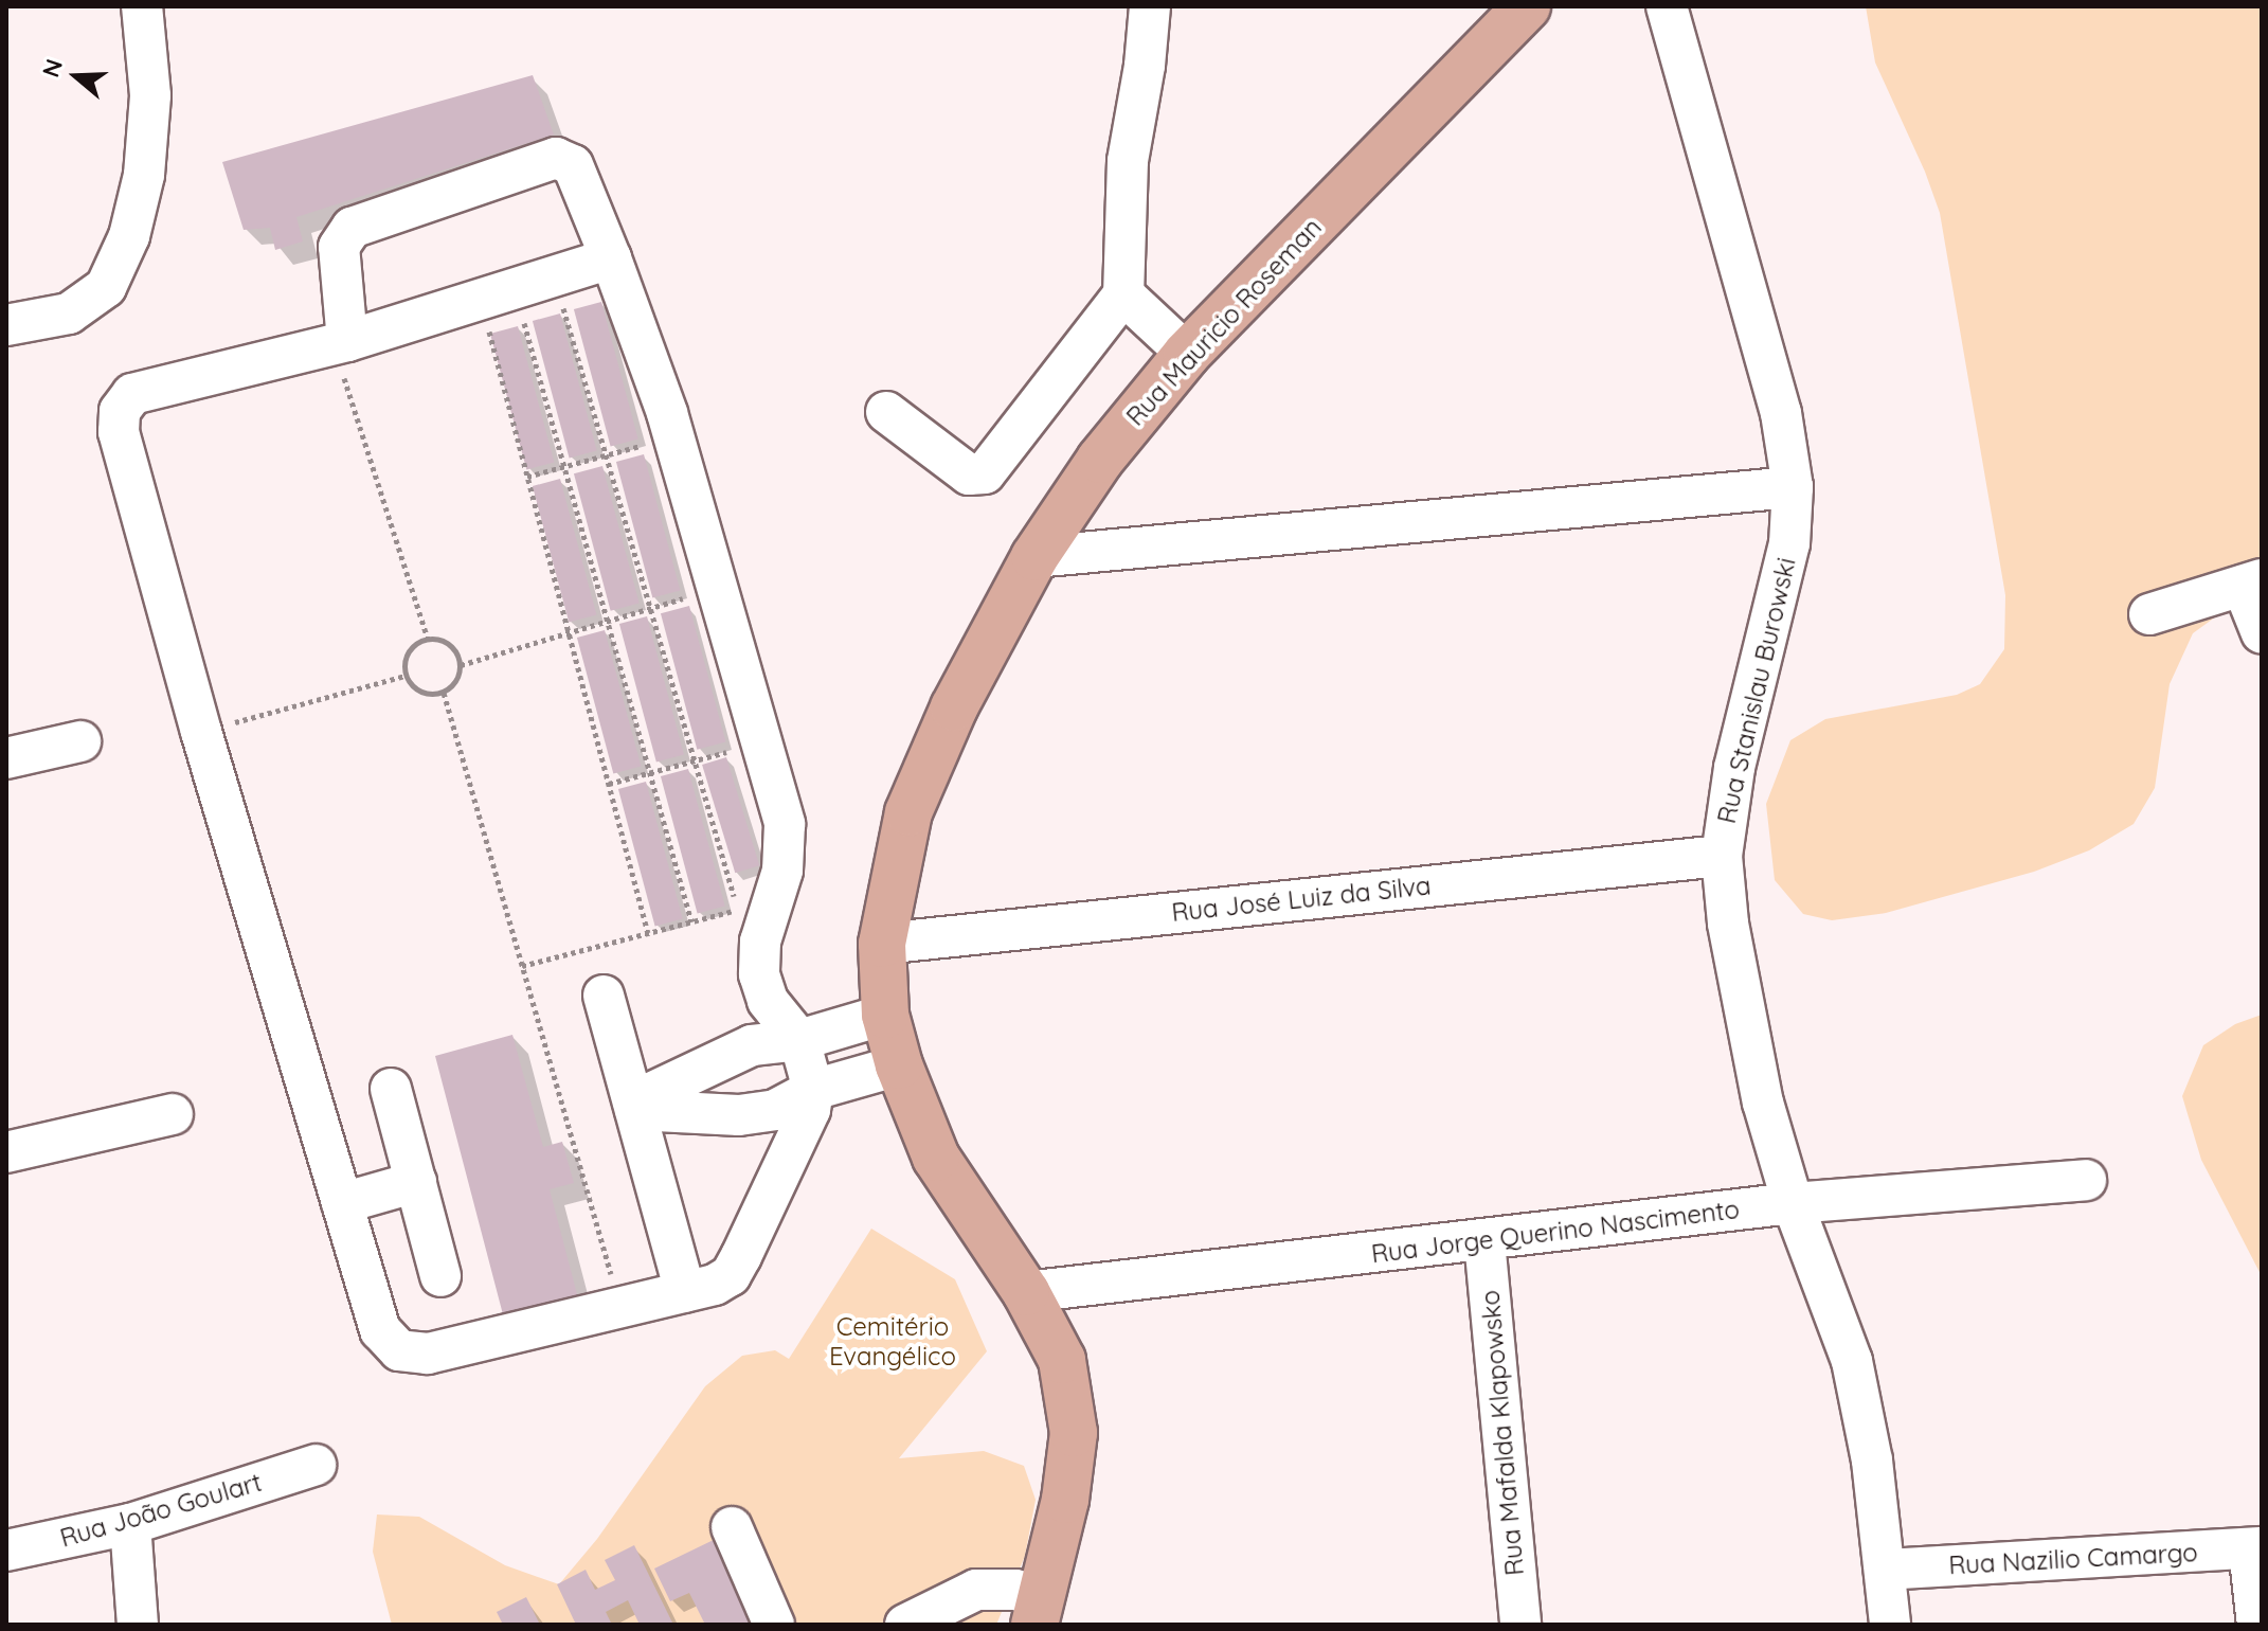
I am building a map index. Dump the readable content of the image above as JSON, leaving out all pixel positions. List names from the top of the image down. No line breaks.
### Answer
{"streets":{"main road":["Rua Mauricio Roseman"],"street":["Rua Stanislau Burowski","Rua José Luiz da Silva","Rua Jorge Querino Nascimento","Rua Mafalda Klapowsko","Rua João Goulart","Rua Nazilio Camargo"]},"crossings":[["Rua Mauricio Roseman","Rua José Luiz da Silva"],["Rua Mauricio Roseman","Rua Jorge Querino Nascimento"],["Rua Stanislau Burowski","Rua José Luiz da Silva"],["Rua Stanislau Burowski","Rua Jorge Querino Nascimento"],["Rua Stanislau Burowski","Rua Nazilio Camargo"],["Rua Jorge Querino Nascimento","Rua Mafalda Klapowsko"]],"parks":["Cemitério Evangélico"],"north":"left"}
